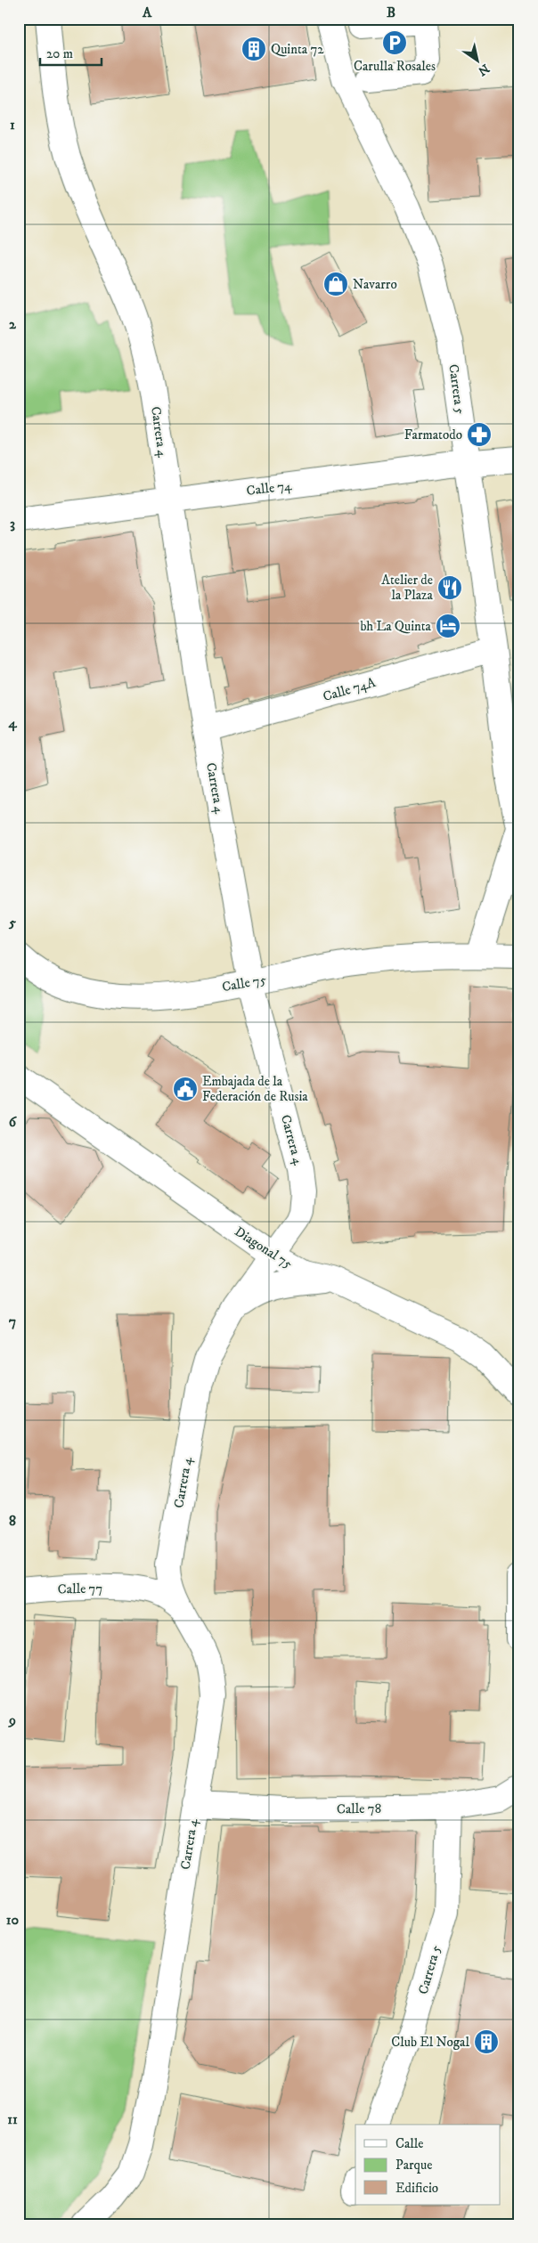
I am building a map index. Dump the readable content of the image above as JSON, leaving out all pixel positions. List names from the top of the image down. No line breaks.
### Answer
{"streets":{"street":["Carrera 5","Carrera 4","Calle 74","Calle 74A","Calle 75","Diagonal 75","Calle 77","Calle 78"]},"crossings":[["Carrera 5","Calle 74"],["Carrera 5","Calle 74A"],["Carrera 5","Calle 78"],["Carrera 4","Calle 74"],["Carrera 4","Calle 74A"],["Carrera 4","Calle 75"],["Carrera 4","Diagonal 75"],["Carrera 4","Calle 77"],["Carrera 4","Calle 78"]],"places":{"parking":["Carulla Rosales"],"building":["Quinta 72","Club El Nogal"],"shop":["Navarro"],"pharmacy":["Farmatodo"],"restaurant":["Atelier de la Plaza"],"hotel":["bh La Quinta"],"public building":["Embajada de la Federación de Rusia"]},"legend":["Calle","Parque","Edificio"],"scale_bar":"20 m","north":"bottom right","grid":{"columns":["A","B"],"rows":["1","2","3","4","5","6","7","8","9","10","11"]}}
